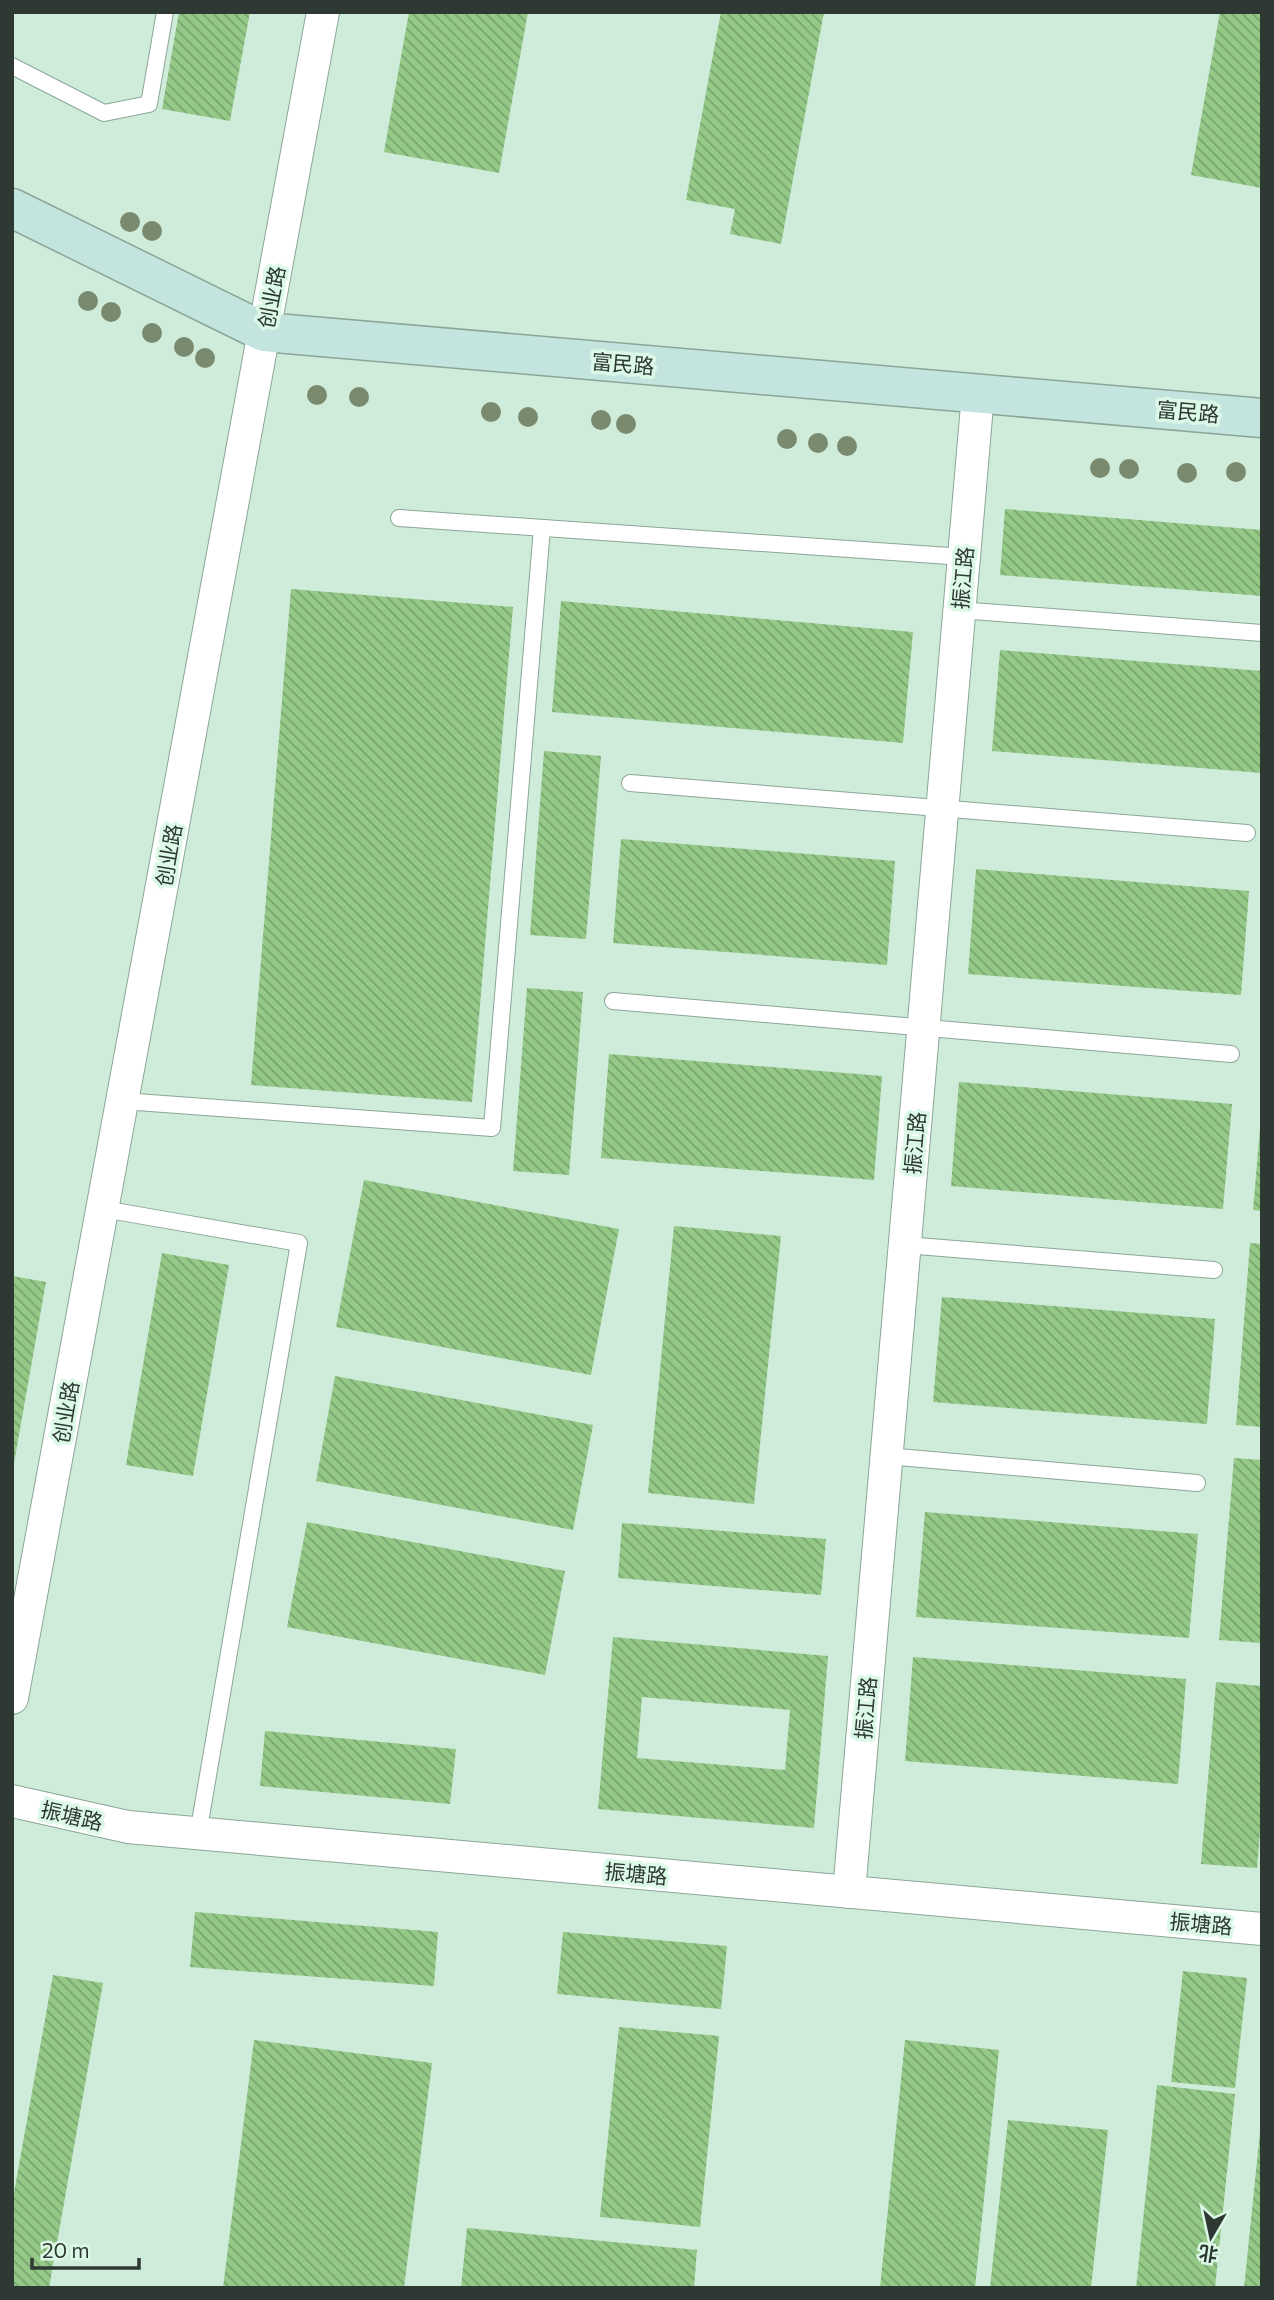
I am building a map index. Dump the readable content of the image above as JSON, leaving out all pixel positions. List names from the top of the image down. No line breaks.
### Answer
{"streets":{"street":["创业路","富民路","振江路","振塘路"]},"crossings":[["创业路","富民路"],["富民路","振江路"],["振江路","振塘路"]],"scale_bar":"20 m","north":"bottom"}
